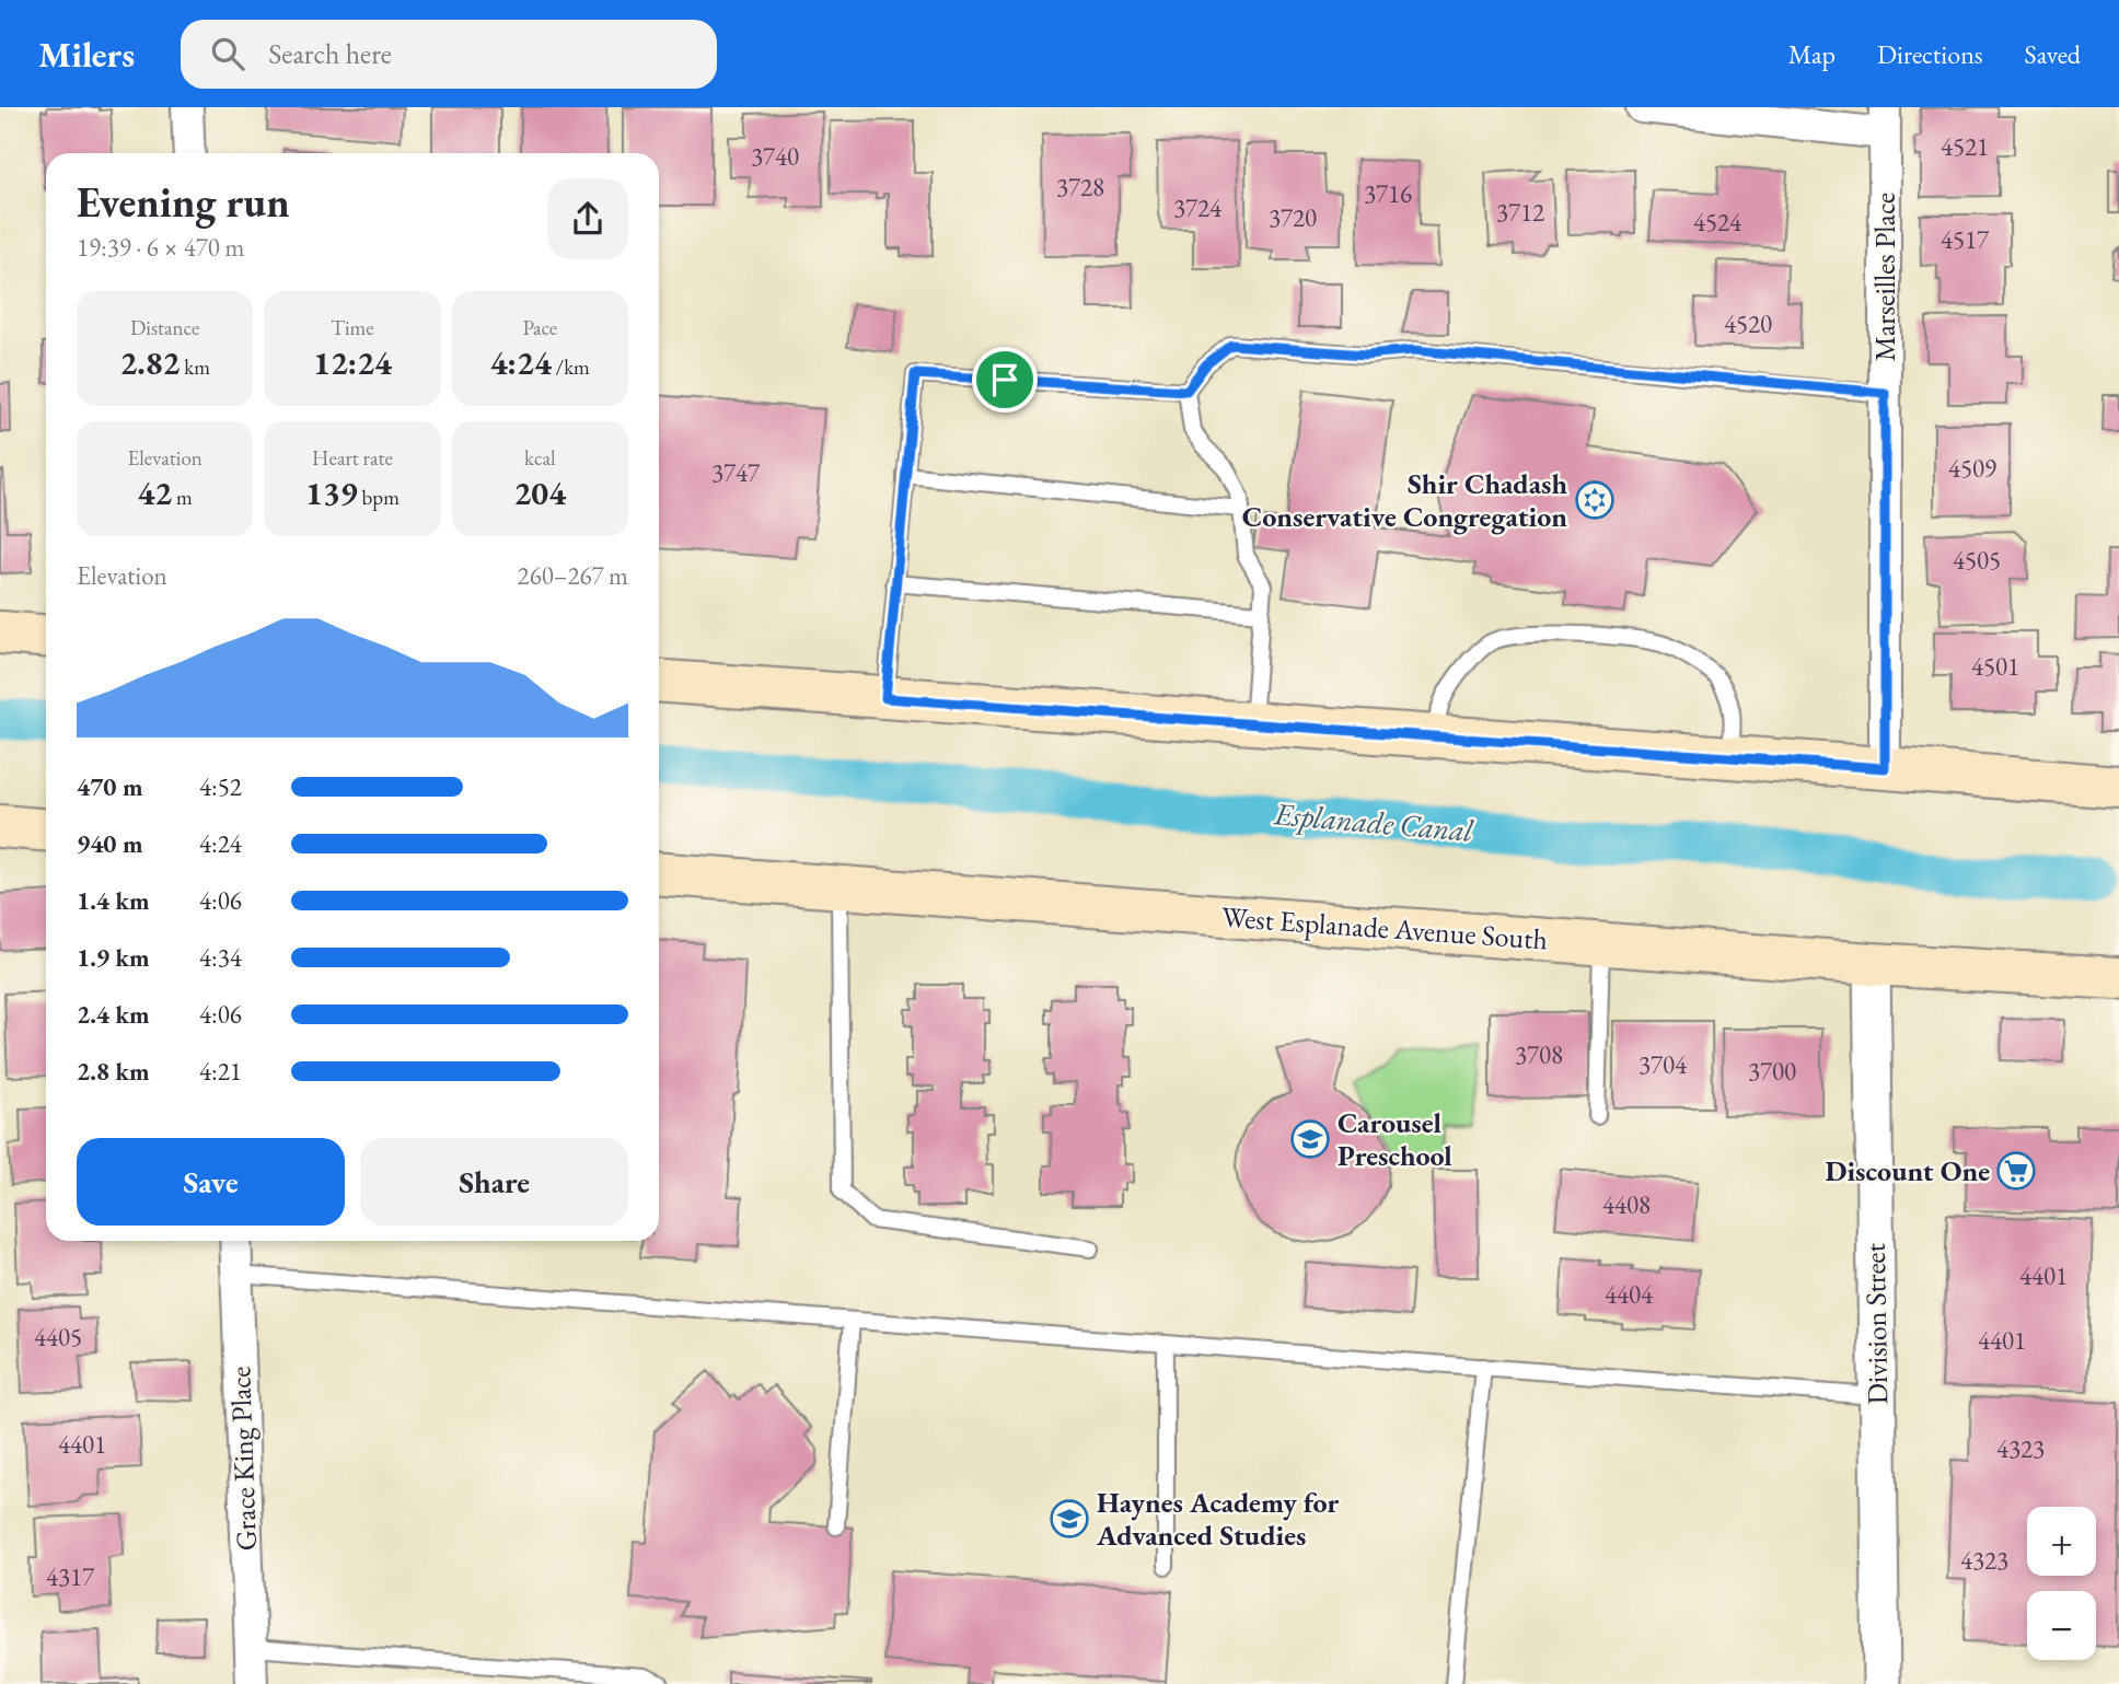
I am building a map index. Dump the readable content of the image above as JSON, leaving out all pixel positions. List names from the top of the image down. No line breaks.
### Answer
{"streets":{"main road":["West Esplanade Avenue South"],"street":["Marseilles Place","Division Street","Grace King Place"]},"crossings":[["West Esplanade Avenue South","Division Street"]],"water":["Esplanade Canal"],"places":{"synagogue":["Shir Chadash Conservative Congregation"],"school or university":["Carousel Preschool","Haynes Academy for Advanced Studies"],"supermarket":["Discount One"]},"house_numbers":["4521","3740","3728","3716","3724","3712","3720","4524","4517","4520","4509","3747","4505","4501","3708","3704","3700","4408","4401","4404","4405","4401","4401","4323","4323","4317"],"page":{"header":"Milers","search":"Search here","nav":["Map","Directions","Saved"],"heading":["Evening run","19:39 · 6 × 470 m"],"stats":[["Distance","2.82 km"],["Time","12:24"],["Pace","4:24 /km"],["Elevation","42 m"],["Heart rate","139 bpm"],["kcal","204"]],"chart":["Elevation","260–267 m"],"list":[{"name":"470 m","note":"4:52"},{"name":"940 m","note":"4:24"},{"name":"1.4 km","note":"4:06"},{"name":"1.9 km","note":"4:34"},{"name":"2.4 km","note":"4:06"},{"name":"2.8 km","note":"4:21"}],"buttons":["Save","Share"],"map_buttons":["+","−"]}}
